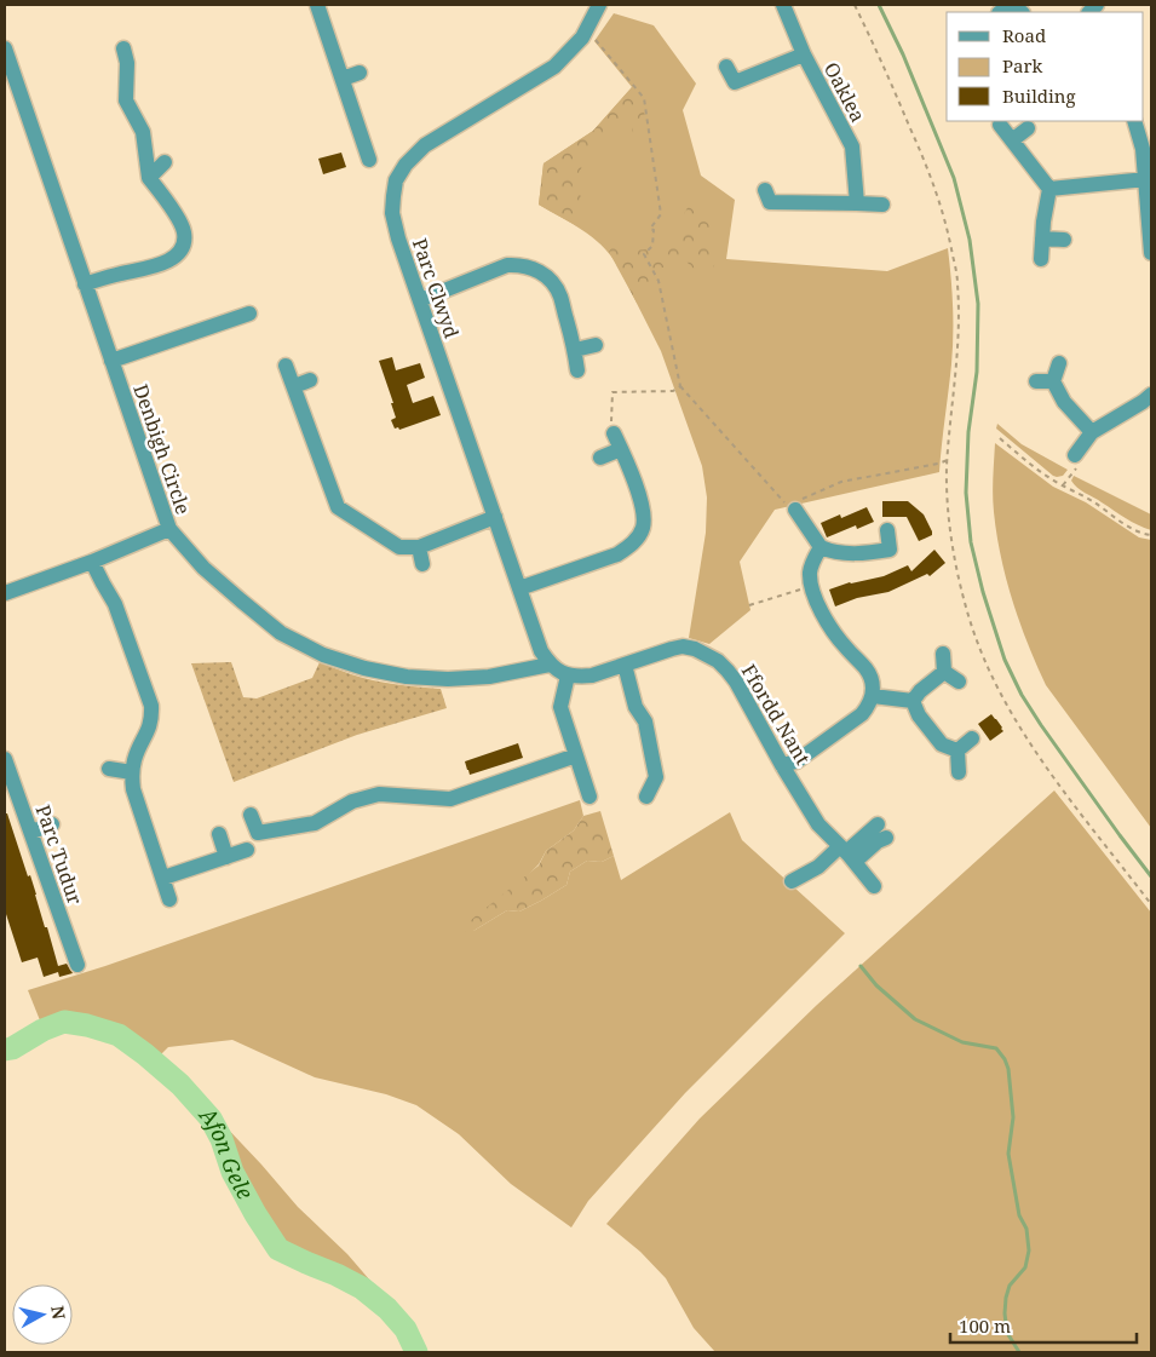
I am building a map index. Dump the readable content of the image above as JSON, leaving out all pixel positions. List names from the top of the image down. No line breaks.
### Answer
{"streets":{"street":["Oaklea","Parc Clwyd","Denbigh Circle","Ffordd Nant","Parc Tudur"]},"crossings":[["Parc Clwyd","Denbigh Circle"]],"water":["Afon Gele"],"legend":["Road","Park","Building"],"scale_bar":"100 m","north":"right"}
